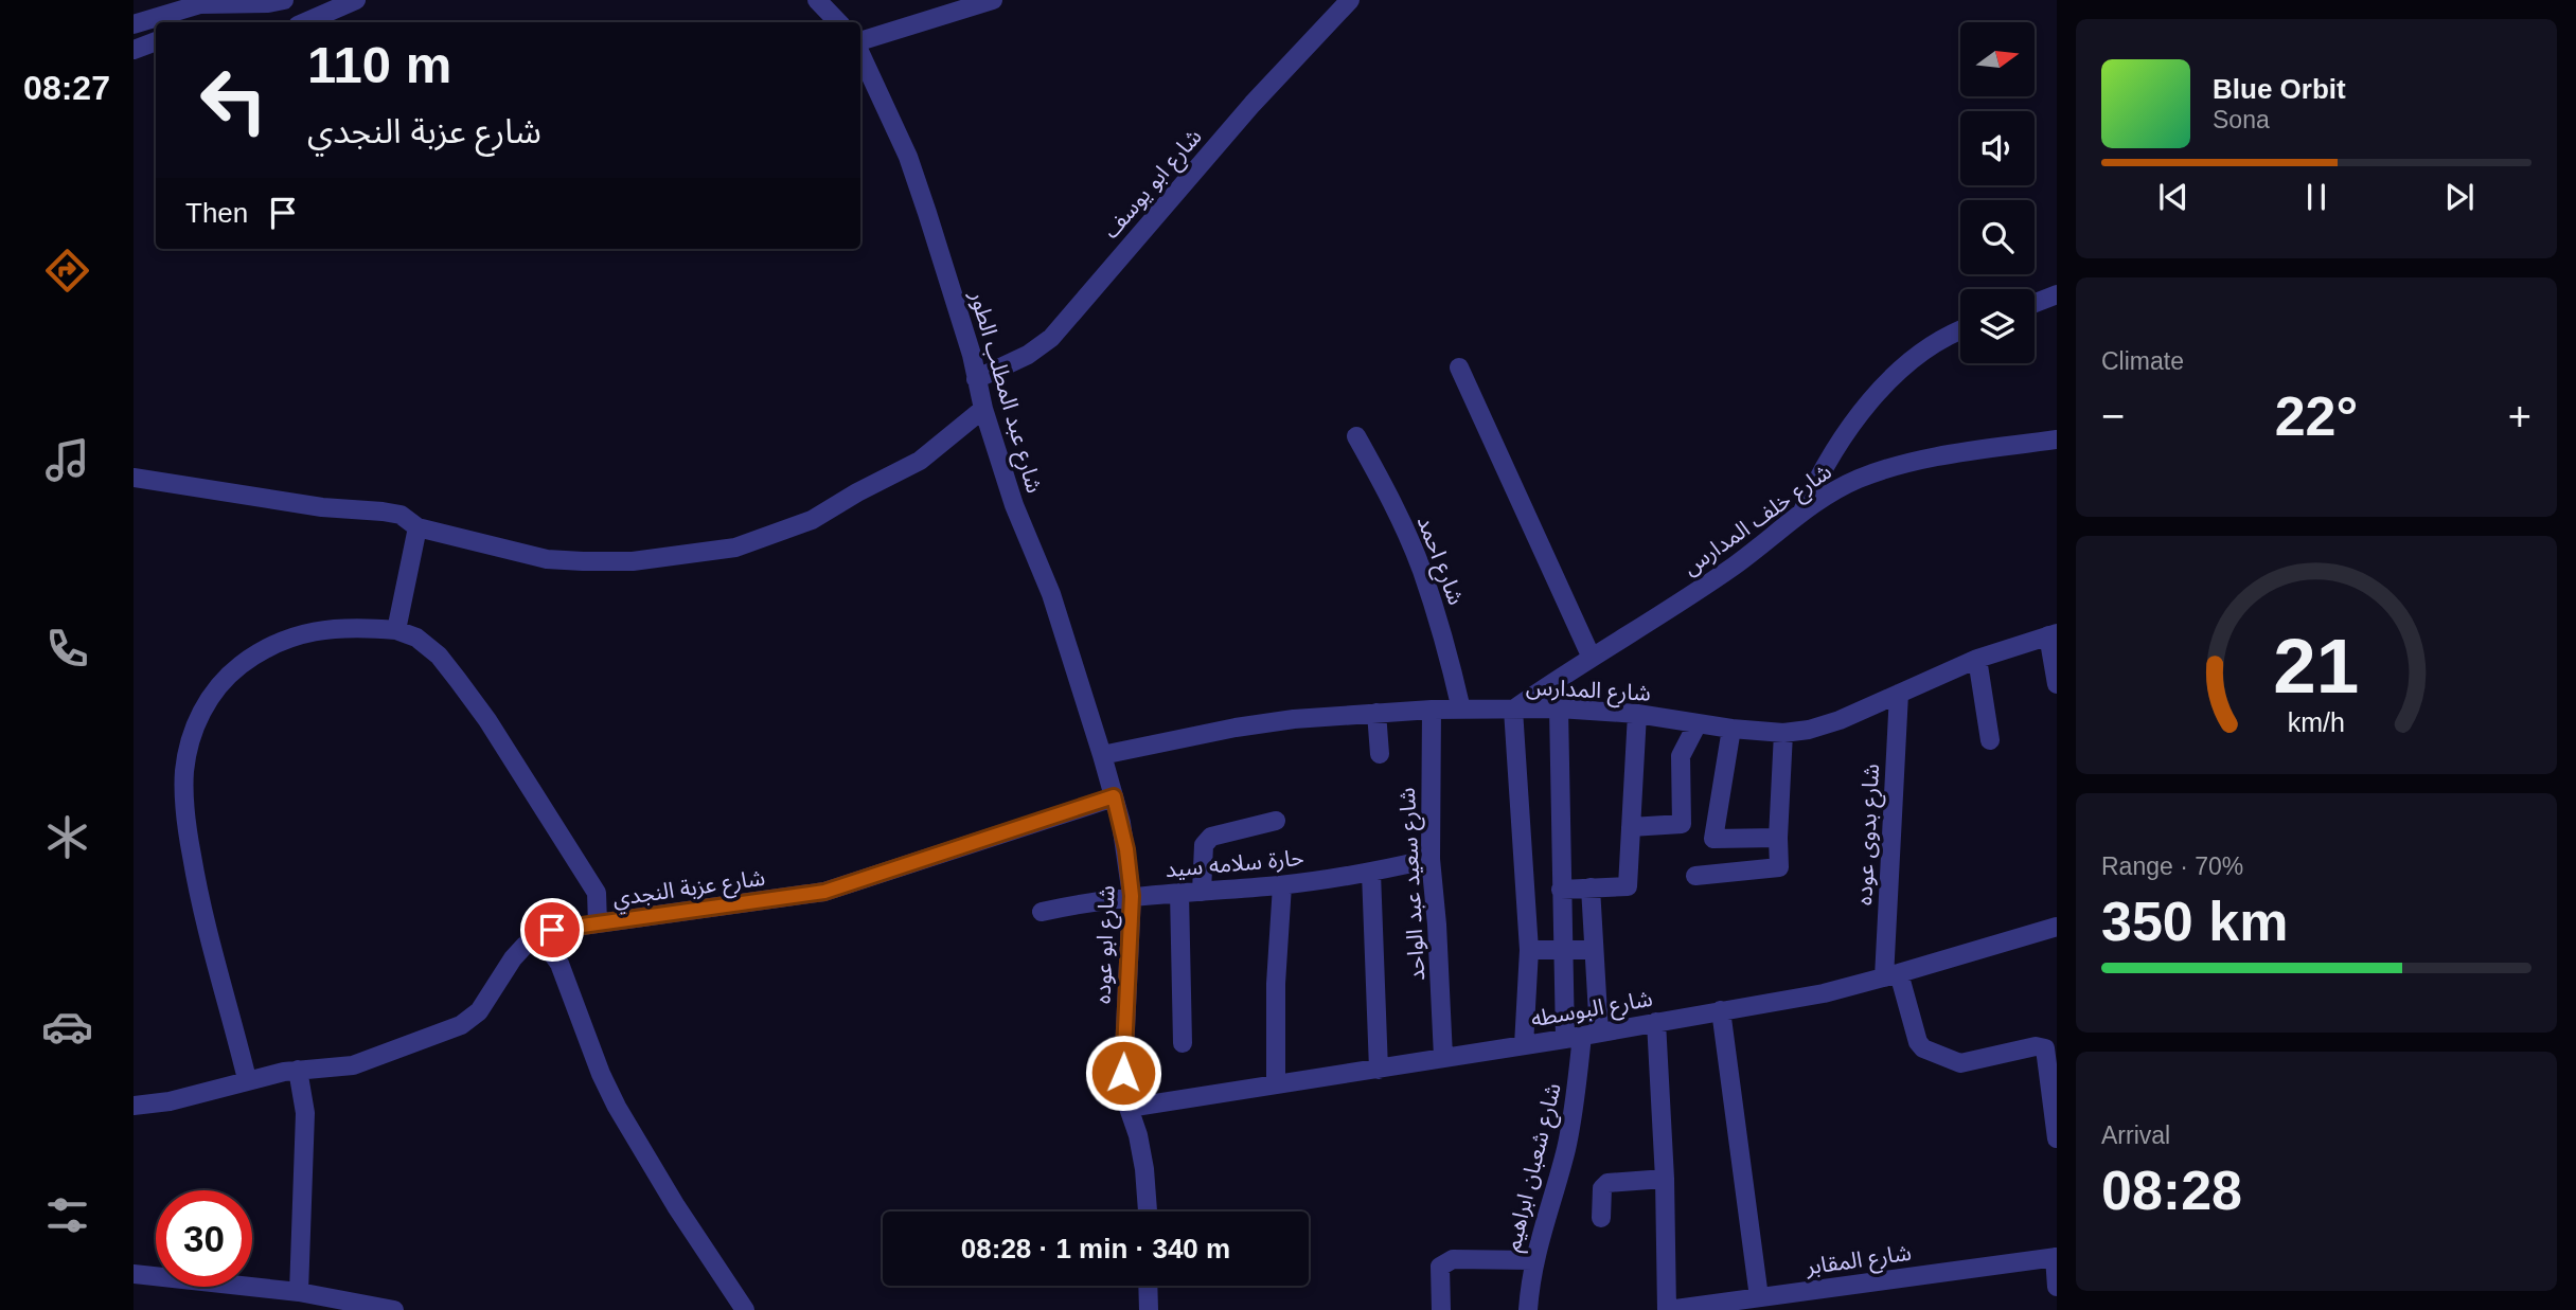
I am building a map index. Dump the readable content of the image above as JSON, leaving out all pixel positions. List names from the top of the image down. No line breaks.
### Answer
{"streets":{"street":["شارع ابو يوسف","شارع عبد المطلب الطور","شارع خلف المدارس","شارع احمد","شارع المدارس","شارع بدوى عوده","حارة سلامه سيد","شارع سعيد عبد الواحد","شارع عزبة النجدي","شارع ابو عوده","شارع البوسطه","شارع شعبان ابراهيم","شارع المقابر"]},"crossings":[["شارع ابو يوسف","شارع عبد المطلب الطور"],["شارع عبد المطلب الطور","شارع المدارس"],["شارع عبد المطلب الطور","شارع ابو عوده"],["شارع خلف المدارس","شارع المدارس"],["شارع احمد","شارع المدارس"],["شارع المدارس","شارع بدوى عوده"],["شارع المدارس","شارع سعيد عبد الواحد"],["شارع المدارس","شارع ابو عوده"],["شارع بدوى عوده","شارع البوسطه"],["حارة سلامه سيد","شارع سعيد عبد الواحد"],["حارة سلامه سيد","شارع ابو عوده"],["شارع سعيد عبد الواحد","شارع البوسطه"],["شارع عزبة النجدي","شارع ابو عوده"],["شارع ابو عوده","شارع البوسطه"],["شارع البوسطه","شارع شعبان ابراهيم"]],"north":"right","page":{"tabs":"08:27","turn":["110 m","شارع عزبة النجدي"],"song":["Blue Orbit","Sona"],"then":"Then","tile":["Climate",["Range · 70%","350 km"],["Arrival","08:28"]],"heat":["−","22°","+"],"limit":"30","trip":"08:28 · 1 min · 340 m","gauge":["21","km/h"]}}
